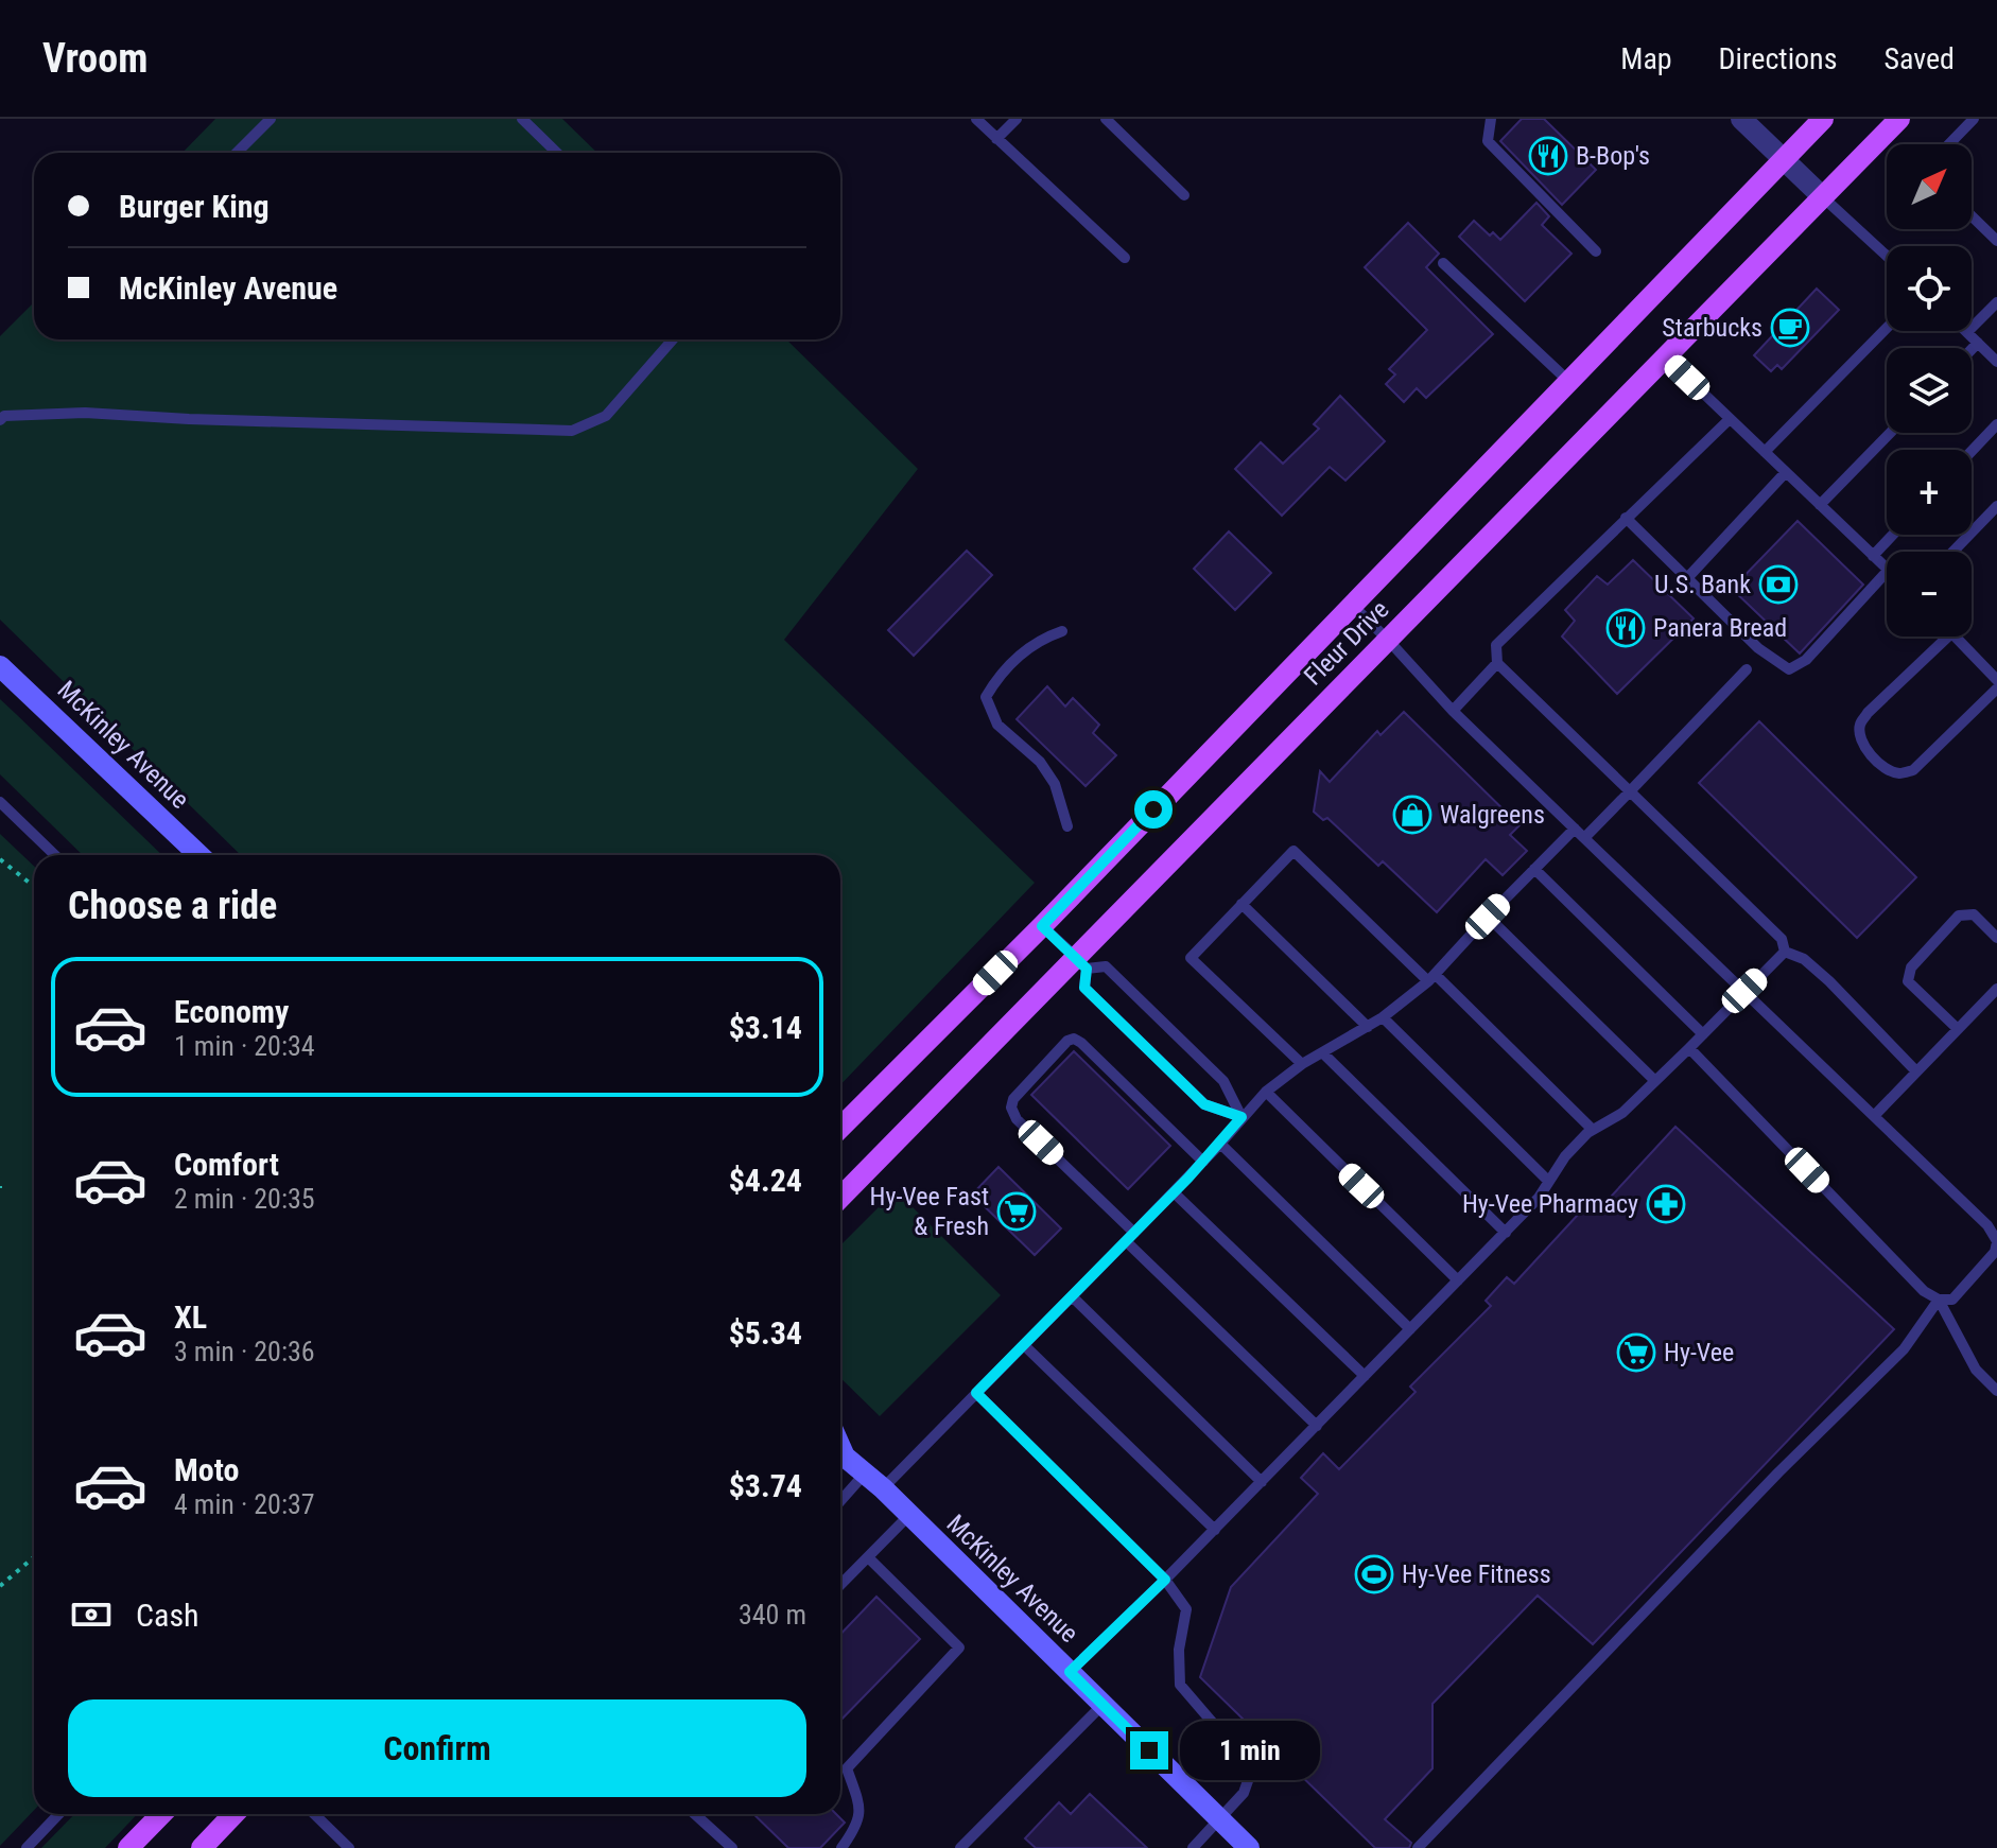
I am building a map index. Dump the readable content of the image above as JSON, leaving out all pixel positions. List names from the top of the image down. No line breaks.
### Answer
{"streets":{"main road":["Fleur Drive","McKinley Avenue"]},"places":{"restaurant":["B-Bop's","Panera Bread"],"cafe":["Starbucks"],"bank":["U.S. Bank"],"shop":["Walgreens"],"pharmacy":["Hy-Vee Pharmacy"],"supermarket":["Hy-Vee Fast & Fresh","Hy-Vee"],"sports":["Hy-Vee Fitness"]},"north":"top right","page":{"header":"Vroom","nav":["Map","Directions","Saved"],"map_buttons":["+","−"],"banner":["Burger King","McKinley Avenue"],"heading":"Choose a ride","list":[{"name":"Economy","note":"1 min · 20:34","value":"$3.14"},{"name":"Comfort","note":"2 min · 20:35","value":"$4.24"},{"name":"XL","note":"3 min · 20:36","value":"$5.34"},{"name":"Moto","note":"4 min · 20:37","value":"$3.74"}],"pay":["Cash","340 m"],"buttons":"Confirm","bubble":"1 min"}}
